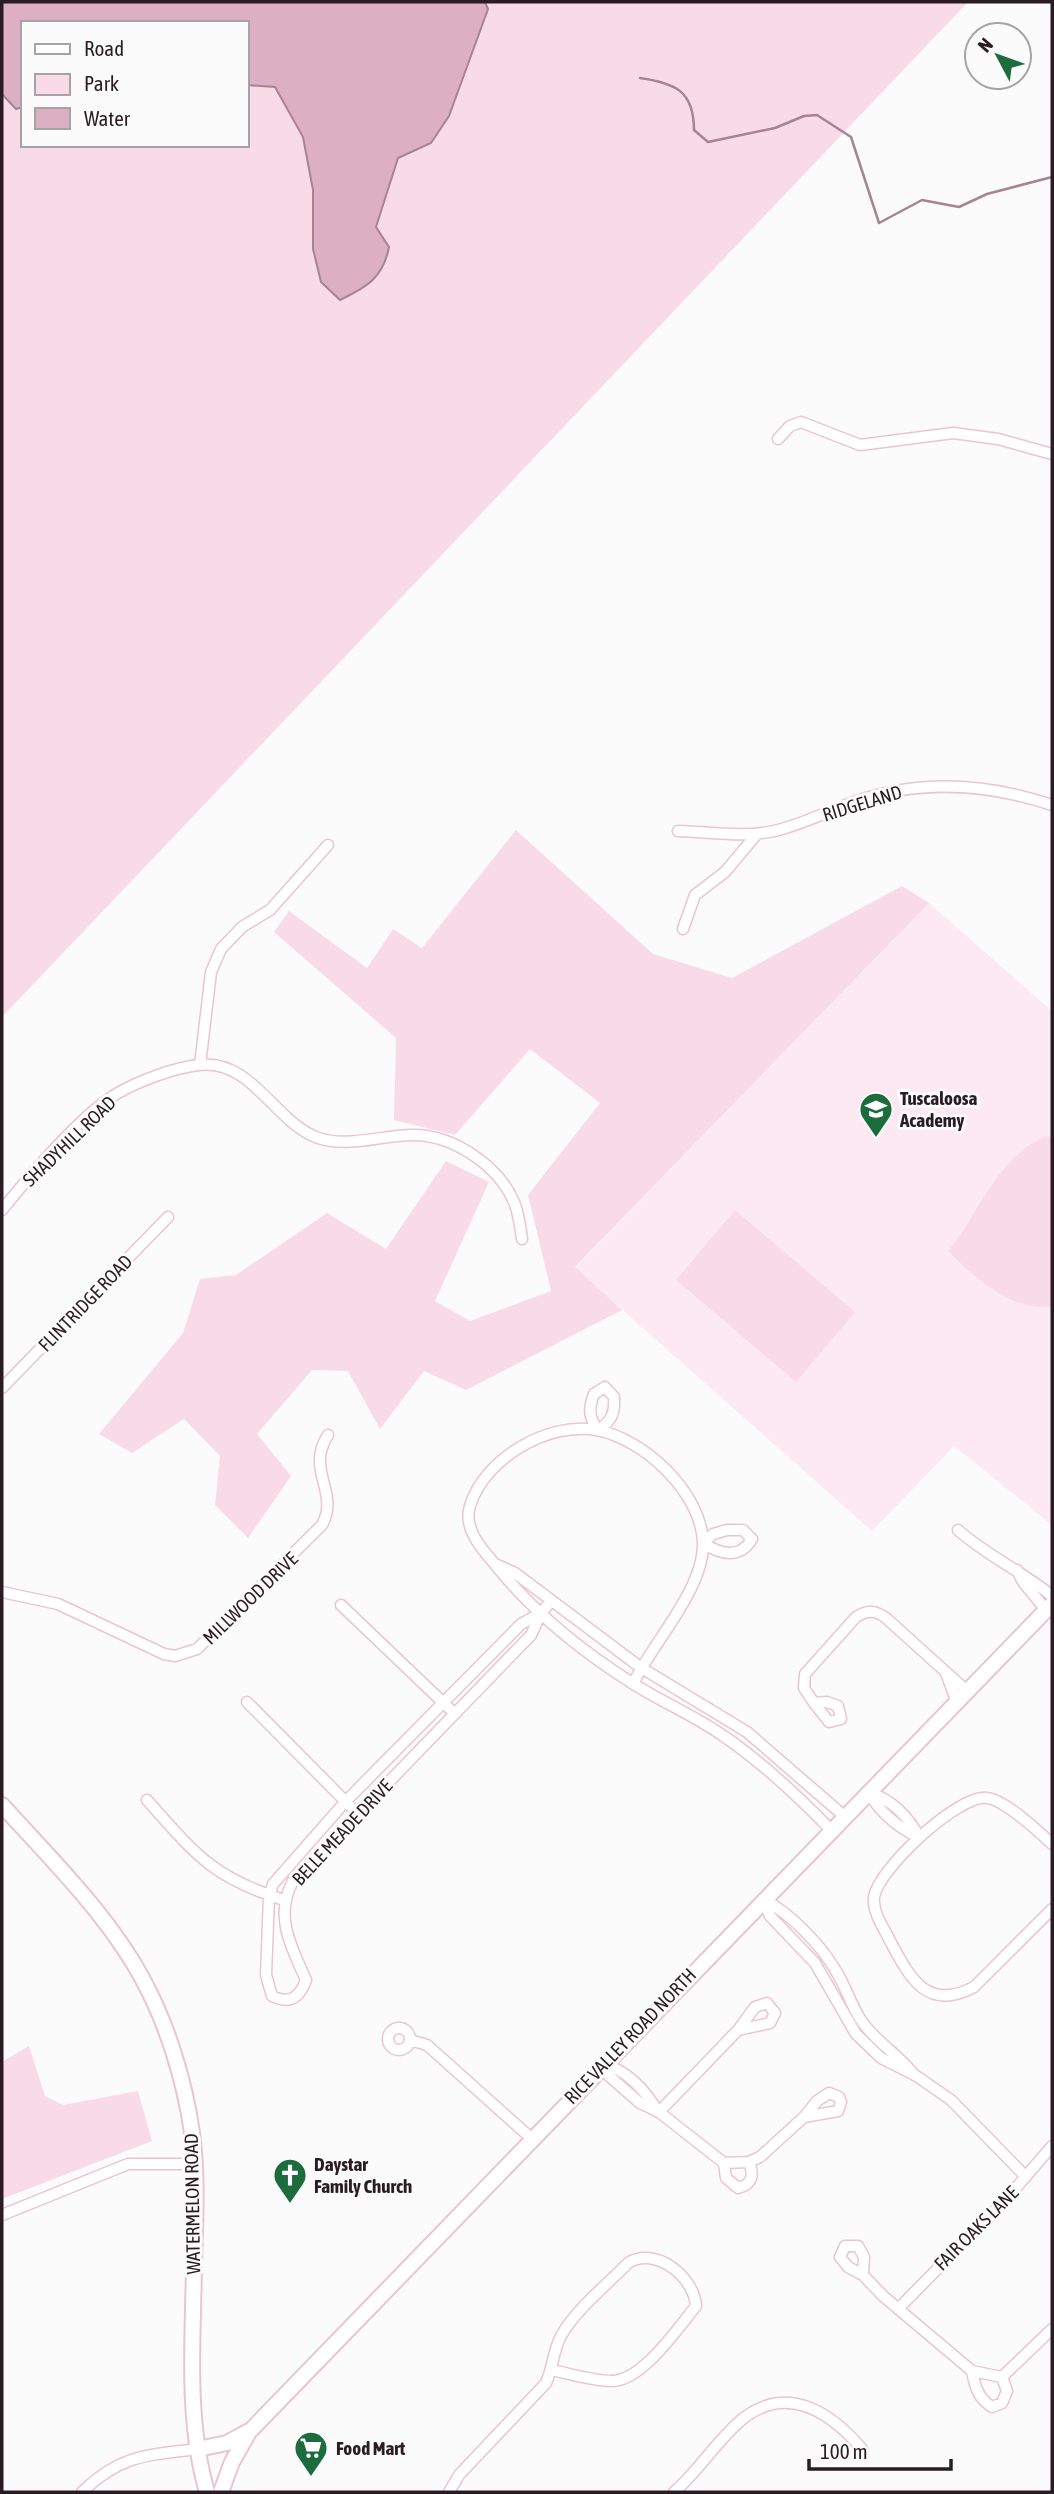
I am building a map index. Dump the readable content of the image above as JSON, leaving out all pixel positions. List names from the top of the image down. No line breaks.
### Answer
{"streets":{"street":["RIDGELAND","SHADYHILL ROAD","FLINTRIDGE ROAD","MILLWOOD DRIVE","BELLE MEADE DRIVE","RICE VALLEY ROAD NORTH","WATERMELON ROAD","FAIR OAKS LANE"]},"crossings":[["RICE VALLEY ROAD NORTH","WATERMELON ROAD"]],"places":{"school or university":["Tuscaloosa Academy"],"church":["Daystar Family Church"],"supermarket":["Food Mart"]},"legend":["Road","Park","Water"],"scale_bar":"100 m","north":"top left"}
